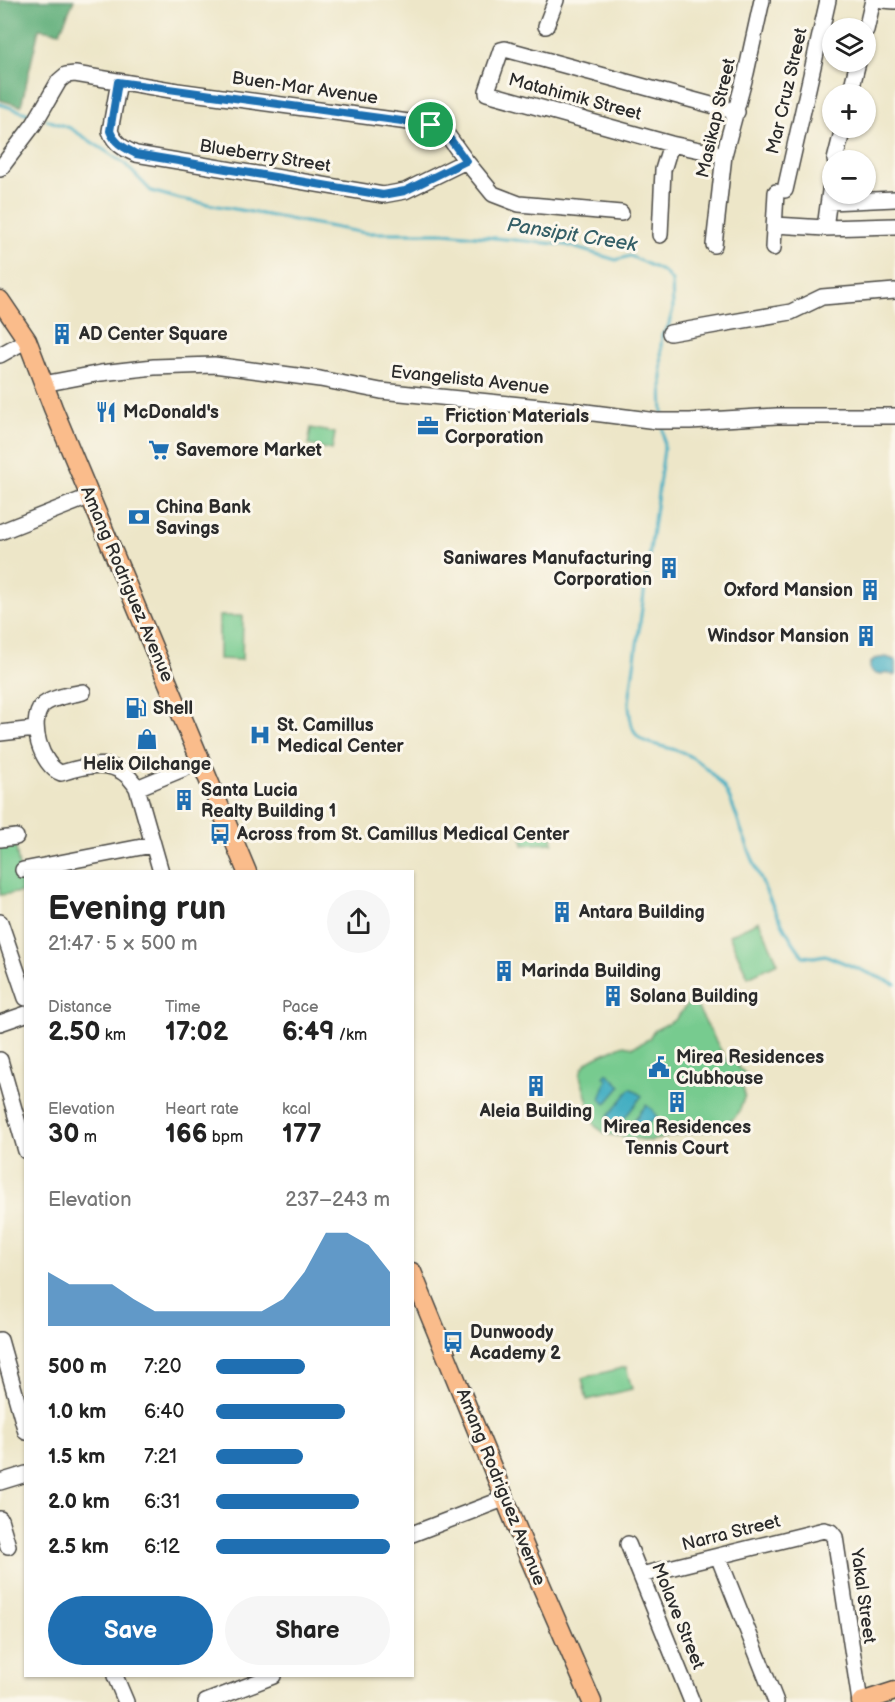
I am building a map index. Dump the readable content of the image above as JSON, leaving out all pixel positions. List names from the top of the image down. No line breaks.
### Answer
{"streets":{"main road":["Amang Rodriguez Avenue"],"street":["Buen-Mar Avenue","Mar Cruz Street","Matahimik Street","Masikap Street","Blueberry Street","Evangelista Avenue","Narra Street","Yakal Street","Molave Street"]},"crossings":[["Buen-Mar Avenue","Blueberry Street"],["Matahimik Street","Masikap Street"],["Evangelista Avenue","Amang Rodriguez Avenue"],["Narra Street","Yakal Street"],["Narra Street","Molave Street"]],"water":["Pansipit Creek"],"places":{"building":["AD Center Square","Saniwares Manufacturing Corporation","Oxford Mansion","Windsor Mansion","Santa Lucia Realty Building 1","Antara Building","Marinda Building","Solana Building","Aleia Building","Mirea Residences Tennis Court"],"restaurant":["McDonald's"],"office":["Friction Materials Corporation"],"supermarket":["Savemore Market"],"bank":["China Bank Savings"],"fuel station":["Shell"],"hospital":["St. Camillus Medical Center"],"shop":["Helix Oilchange"],"bus stop":["Across from St. Camillus Medical Center","Dunwoody Academy 2"],"public building":["Mirea Residences Clubhouse"]},"page":{"map_buttons":["+","−"],"heading":["Evening run","21:47 · 5 × 500 m"],"stats":[["Distance","2.50 km"],["Time","17:02"],["Pace","6:49 /km"],["Elevation","30 m"],["Heart rate","166 bpm"],["kcal","177"]],"chart":["Elevation","237–243 m"],"list":[{"name":"500 m","note":"7:20"},{"name":"1.0 km","note":"6:40"},{"name":"1.5 km","note":"7:21"},{"name":"2.0 km","note":"6:31"},{"name":"2.5 km","note":"6:12"}],"buttons":["Save","Share"]}}
